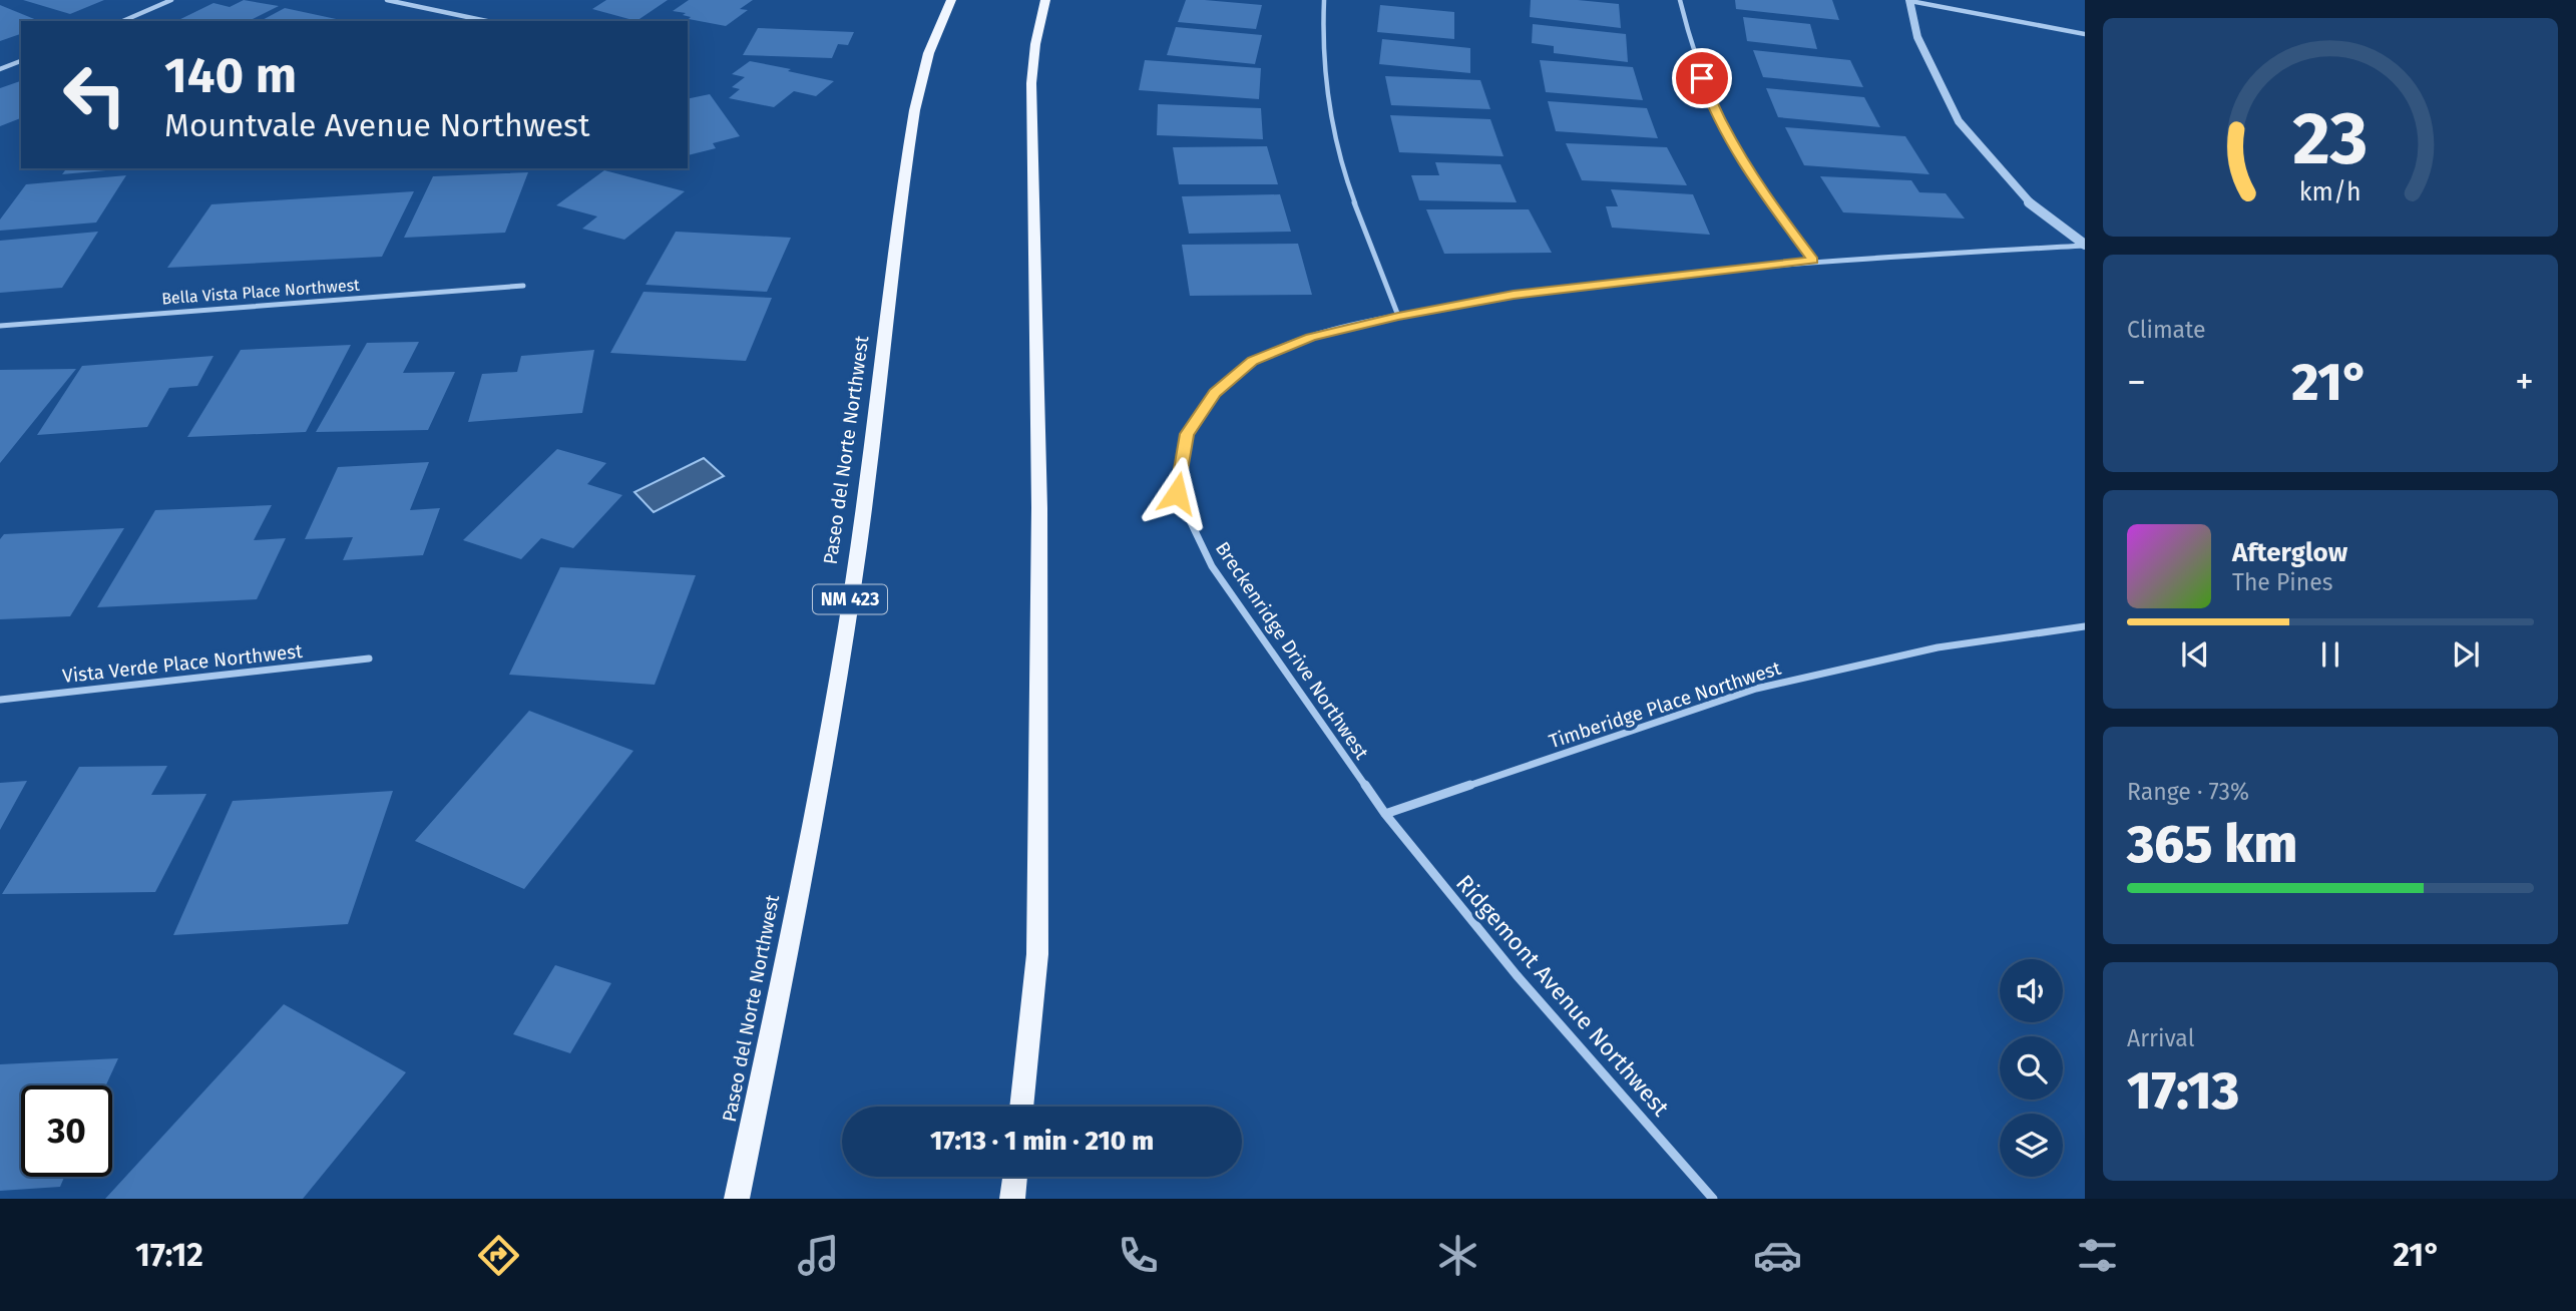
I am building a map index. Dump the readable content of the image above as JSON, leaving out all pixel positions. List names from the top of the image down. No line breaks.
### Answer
{"streets":{"main road":["Paseo del Norte Northwest","NM 423"],"street":["Bella Vista Place Northwest","Breckenridge Drive Northwest","Vista Verde Place Northwest","Timberidge Place Northwest","Ridgemont Avenue Northwest"]},"crossings":[["Breckenridge Drive Northwest","Timberidge Place Northwest"],["Breckenridge Drive Northwest","Ridgemont Avenue Northwest"],["Timberidge Place Northwest","Ridgemont Avenue Northwest"]],"page":{"turn":["140 m","Mountvale Avenue Northwest"],"tile":["Climate",["Range · 73%","365 km"],["Arrival","17:13"]],"heat":["−","21°","+"],"song":["Afterglow","The Pines"],"limit":"30","trip":"17:13 · 1 min · 210 m","tabs":["17:12","21°"],"gauge":["23","km/h"]}}
